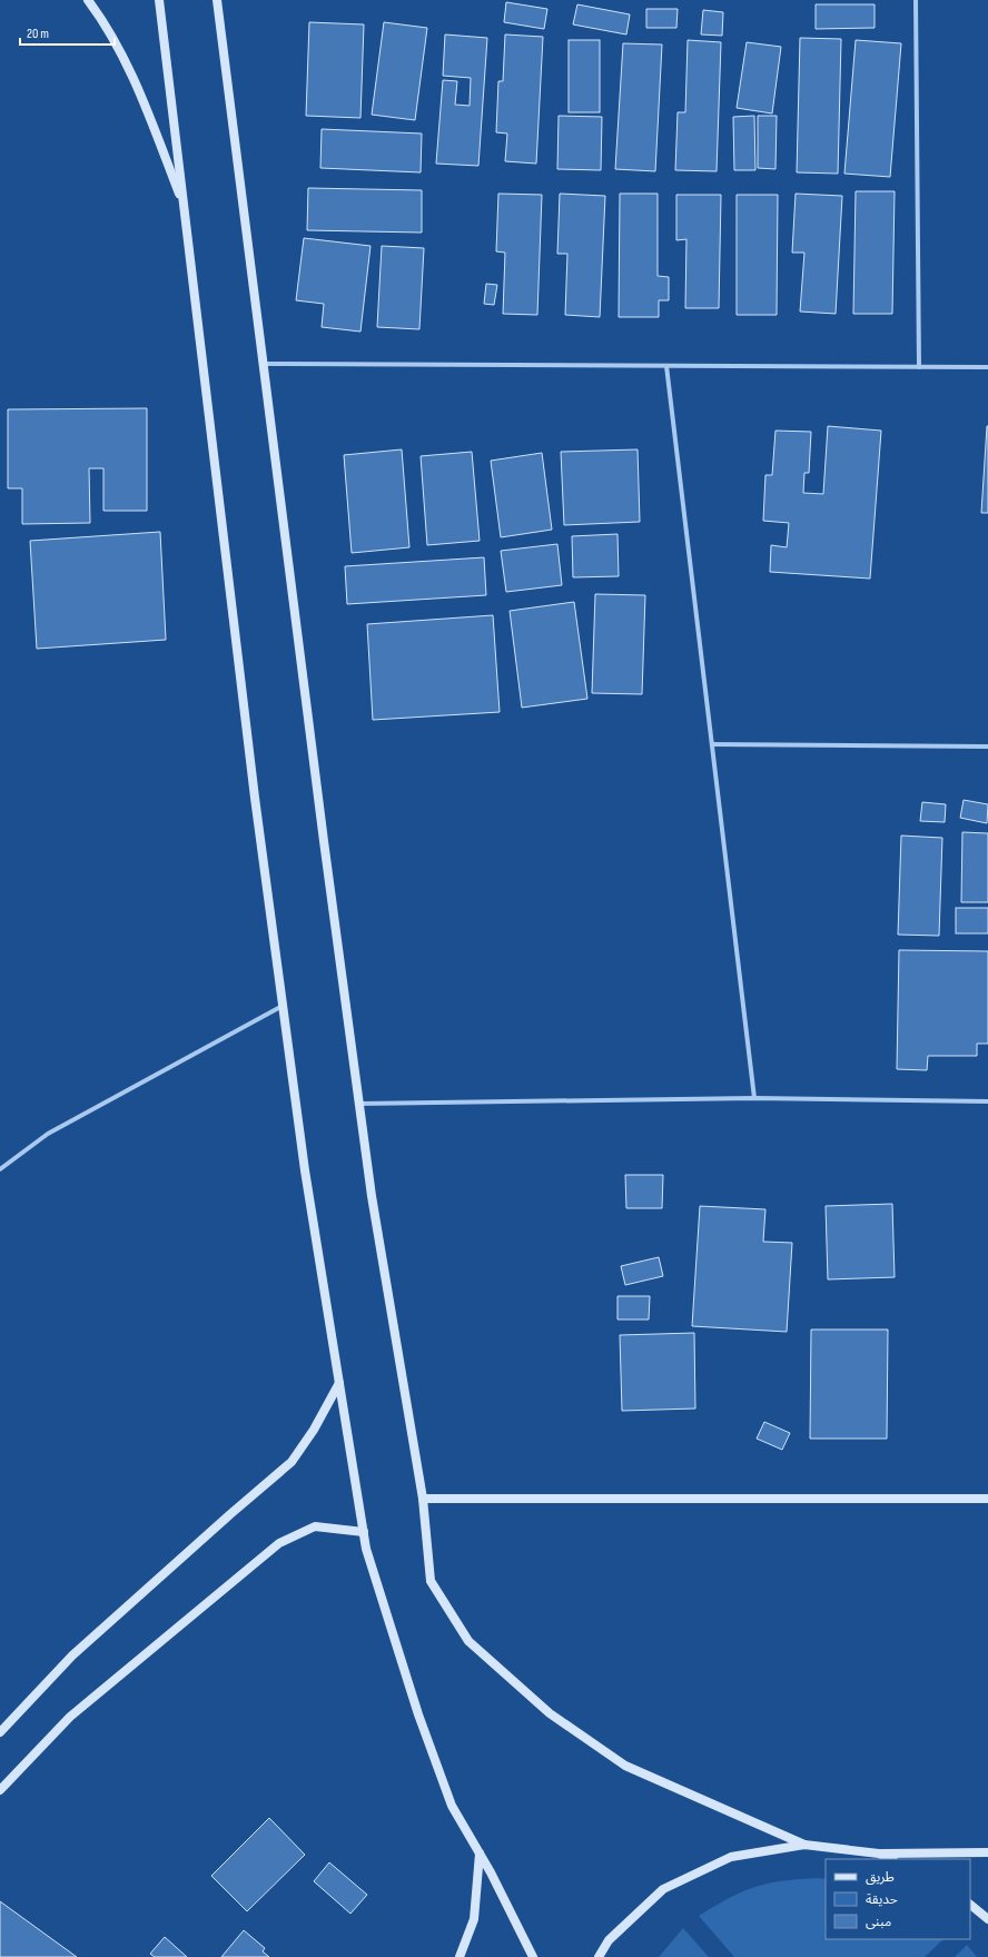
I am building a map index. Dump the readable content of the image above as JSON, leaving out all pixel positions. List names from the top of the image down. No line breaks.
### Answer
{"legend":["طريق","حديقة","مبنى"],"scale_bar":"20 m"}
